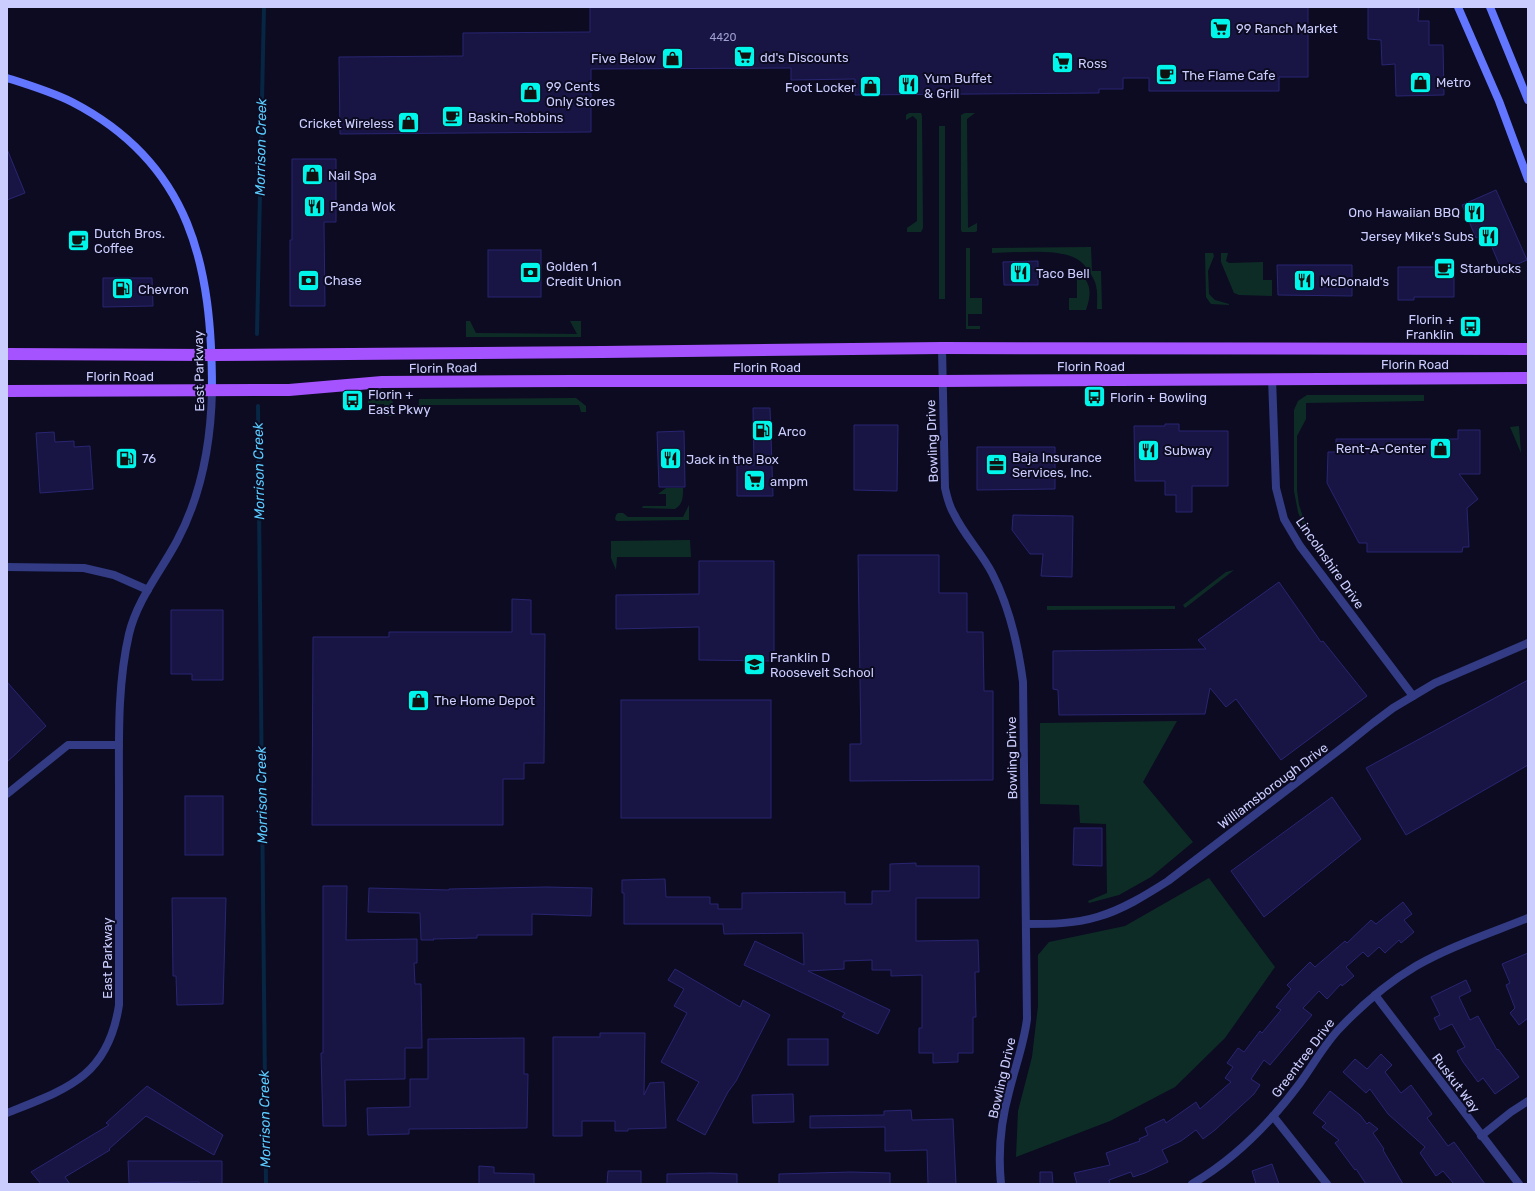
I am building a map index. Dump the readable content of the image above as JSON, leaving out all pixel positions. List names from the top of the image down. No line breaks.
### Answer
{"streets":{"main road":["Florin Road"],"street":["East Parkway","Bowling Drive","Lincolnshire Drive","Williamsborough Drive","Greentree Drive","Ruskut Way"]},"crossings":[["Florin Road","East Parkway"],["Florin Road","Bowling Drive"],["Florin Road","Lincolnshire Drive"],["Bowling Drive","Williamsborough Drive"],["Lincolnshire Drive","Williamsborough Drive"],["Greentree Drive","Ruskut Way"]],"water":["Morrison Creek"],"places":{"supermarket":["99 Ranch Market","dd's Discounts","Ross","ampm"],"shop":["Five Below","Metro","Foot Locker","99 Cents Only Stores","Cricket Wireless","Nail Spa","Rent-A-Center","The Home Depot"],"cafe":["The Flame Cafe","Baskin-Robbins","Dutch Bros. Coffee","Starbucks"],"restaurant":["Yum Buffet & Grill","Panda Wok","Ono Hawaiian BBQ","Jersey Mike's Subs","Taco Bell","McDonald's","Subway","Jack in the Box"],"bank":["Golden 1 Credit Union","Chase"],"fuel station":["Chevron","Arco","76"],"bus stop":["Florin + Franklin","Florin + Bowling","Florin + East Pkwy"],"office":["Baja Insurance Services, Inc."],"school or university":["Franklin D Roosevelt School"]},"house_numbers":["4420"]}
